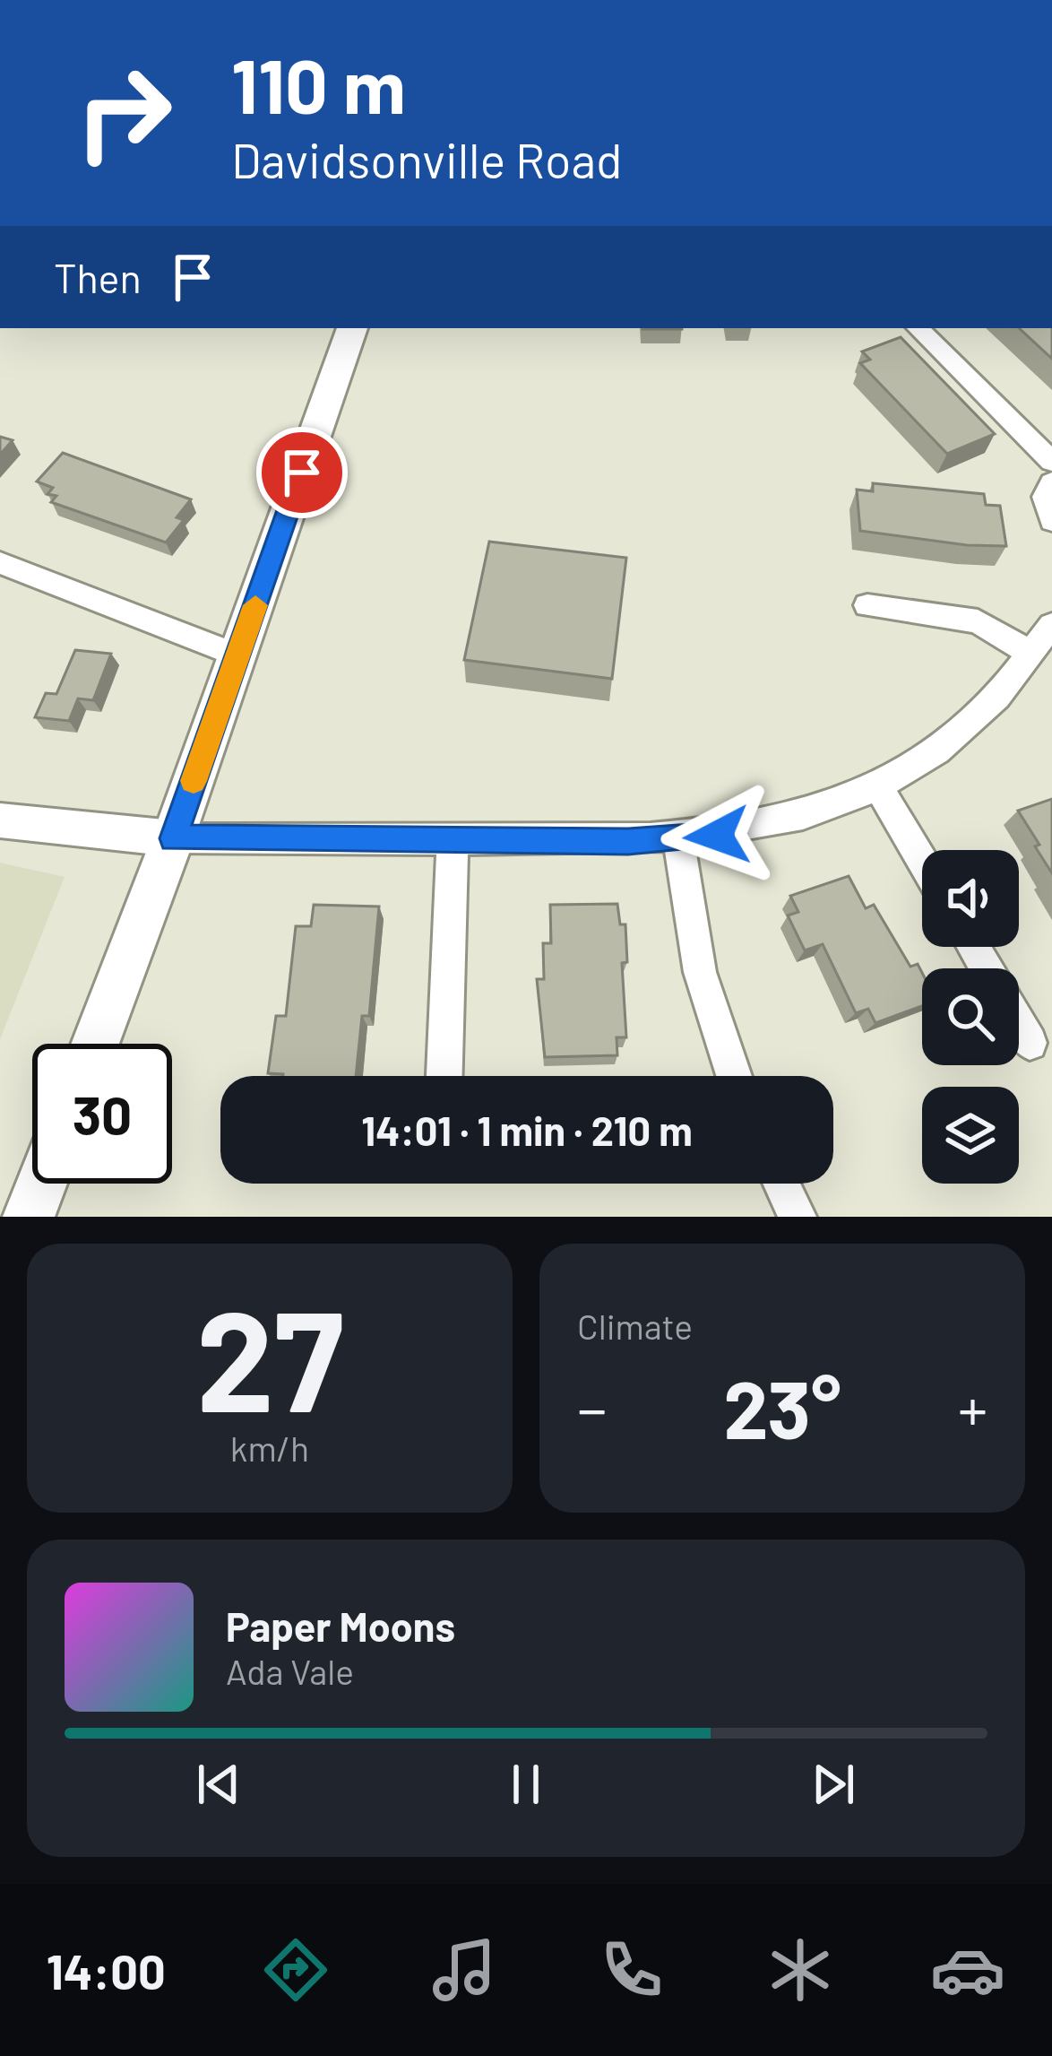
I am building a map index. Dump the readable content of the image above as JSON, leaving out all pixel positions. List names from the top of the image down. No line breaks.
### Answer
{"page":{"turn":["110 m","Davidsonville Road"],"then":"Then","limit":"30","trip":"14:01 · 1 min · 210 m","tile":[["27","km/h"],"Climate"],"heat":["−","23°","+"],"song":["Paper Moons","Ada Vale"],"tabs":"14:00"}}
